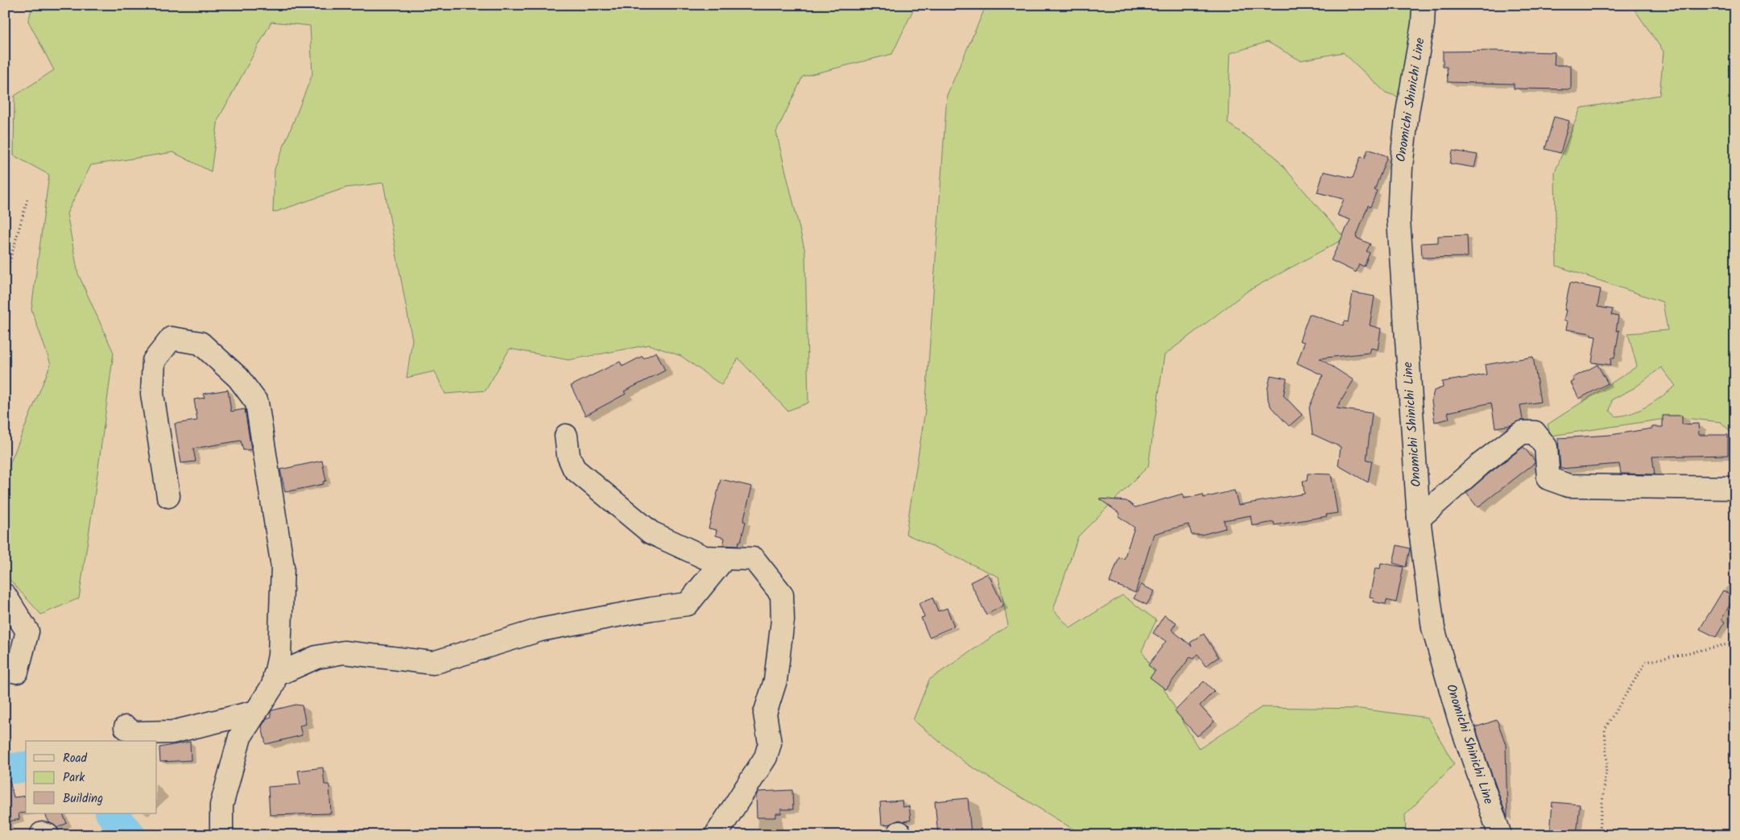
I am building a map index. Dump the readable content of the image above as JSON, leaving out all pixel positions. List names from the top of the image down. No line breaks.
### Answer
{"streets":{"street":["Onomichi Shinichi Line"]},"legend":["Road","Park","Building"]}
